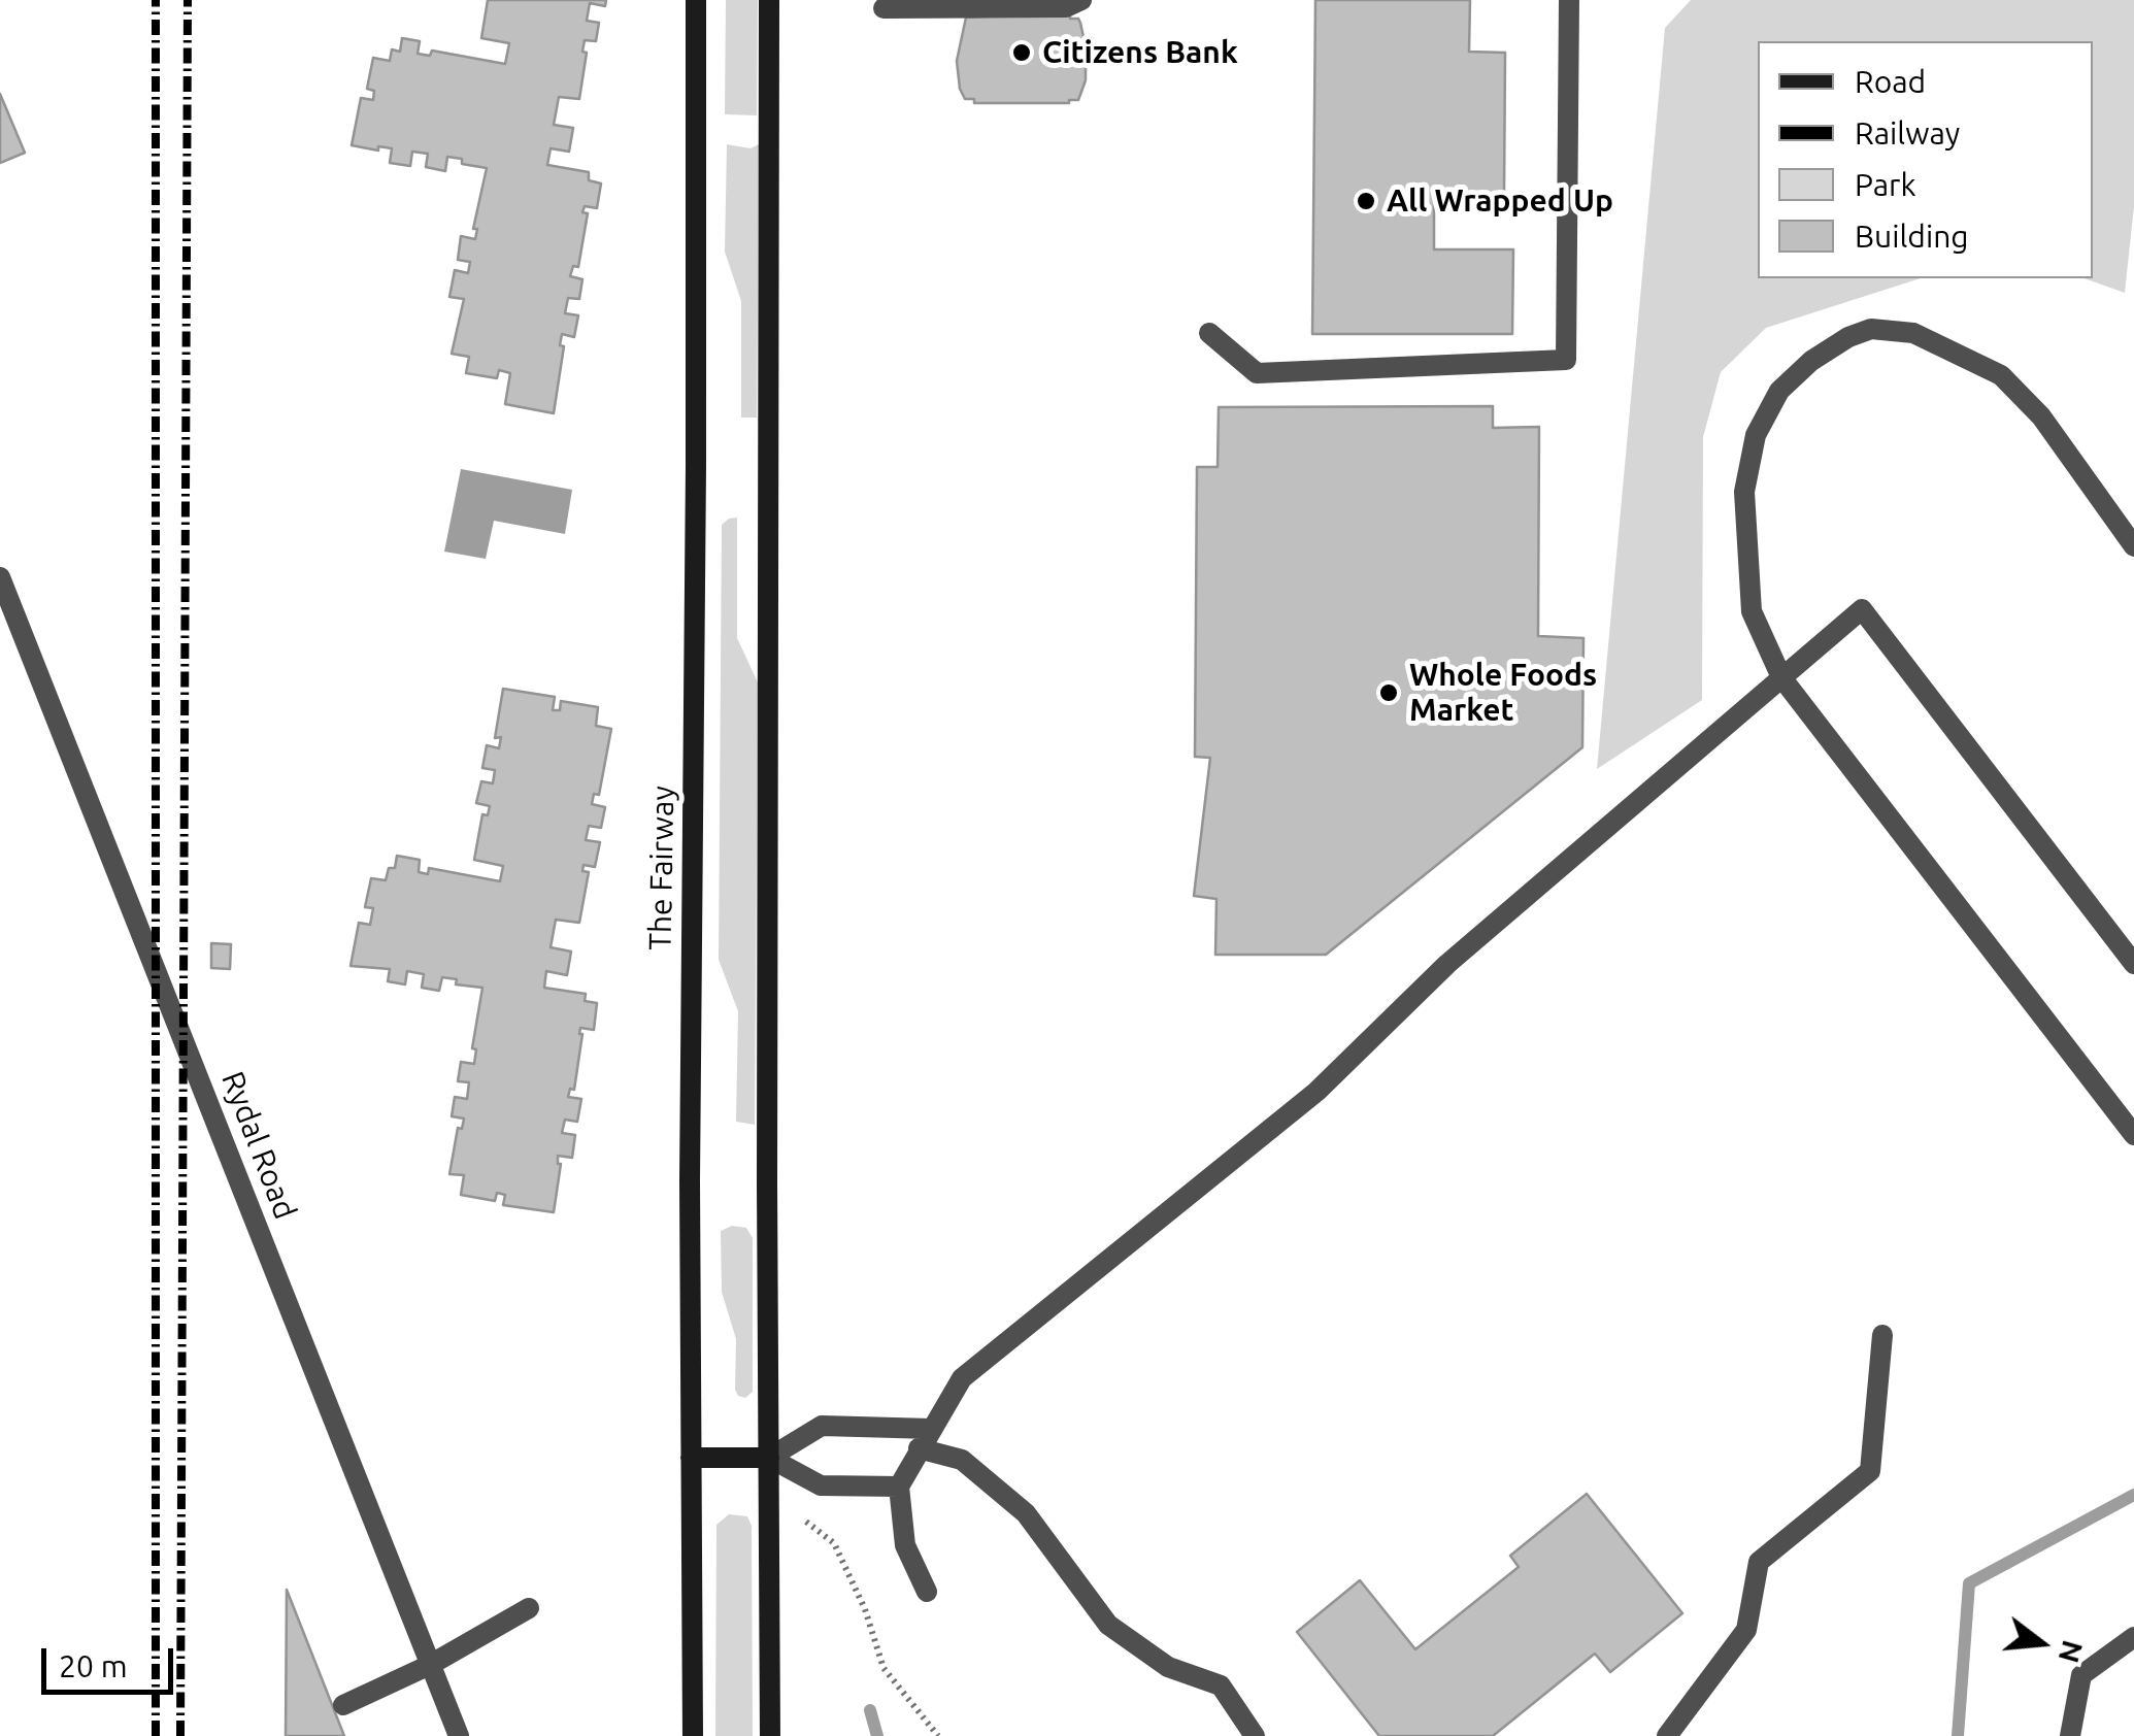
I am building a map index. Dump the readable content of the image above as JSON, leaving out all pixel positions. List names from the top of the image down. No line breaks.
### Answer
{"streets":{"main road":["The Fairway"],"street":["Rydal Road"]},"places":["Citizens Bank","All Wrapped Up","Whole Foods Market"],"legend":["Road","Railway","Park","Building"],"scale_bar":"20 m","north":"right"}
